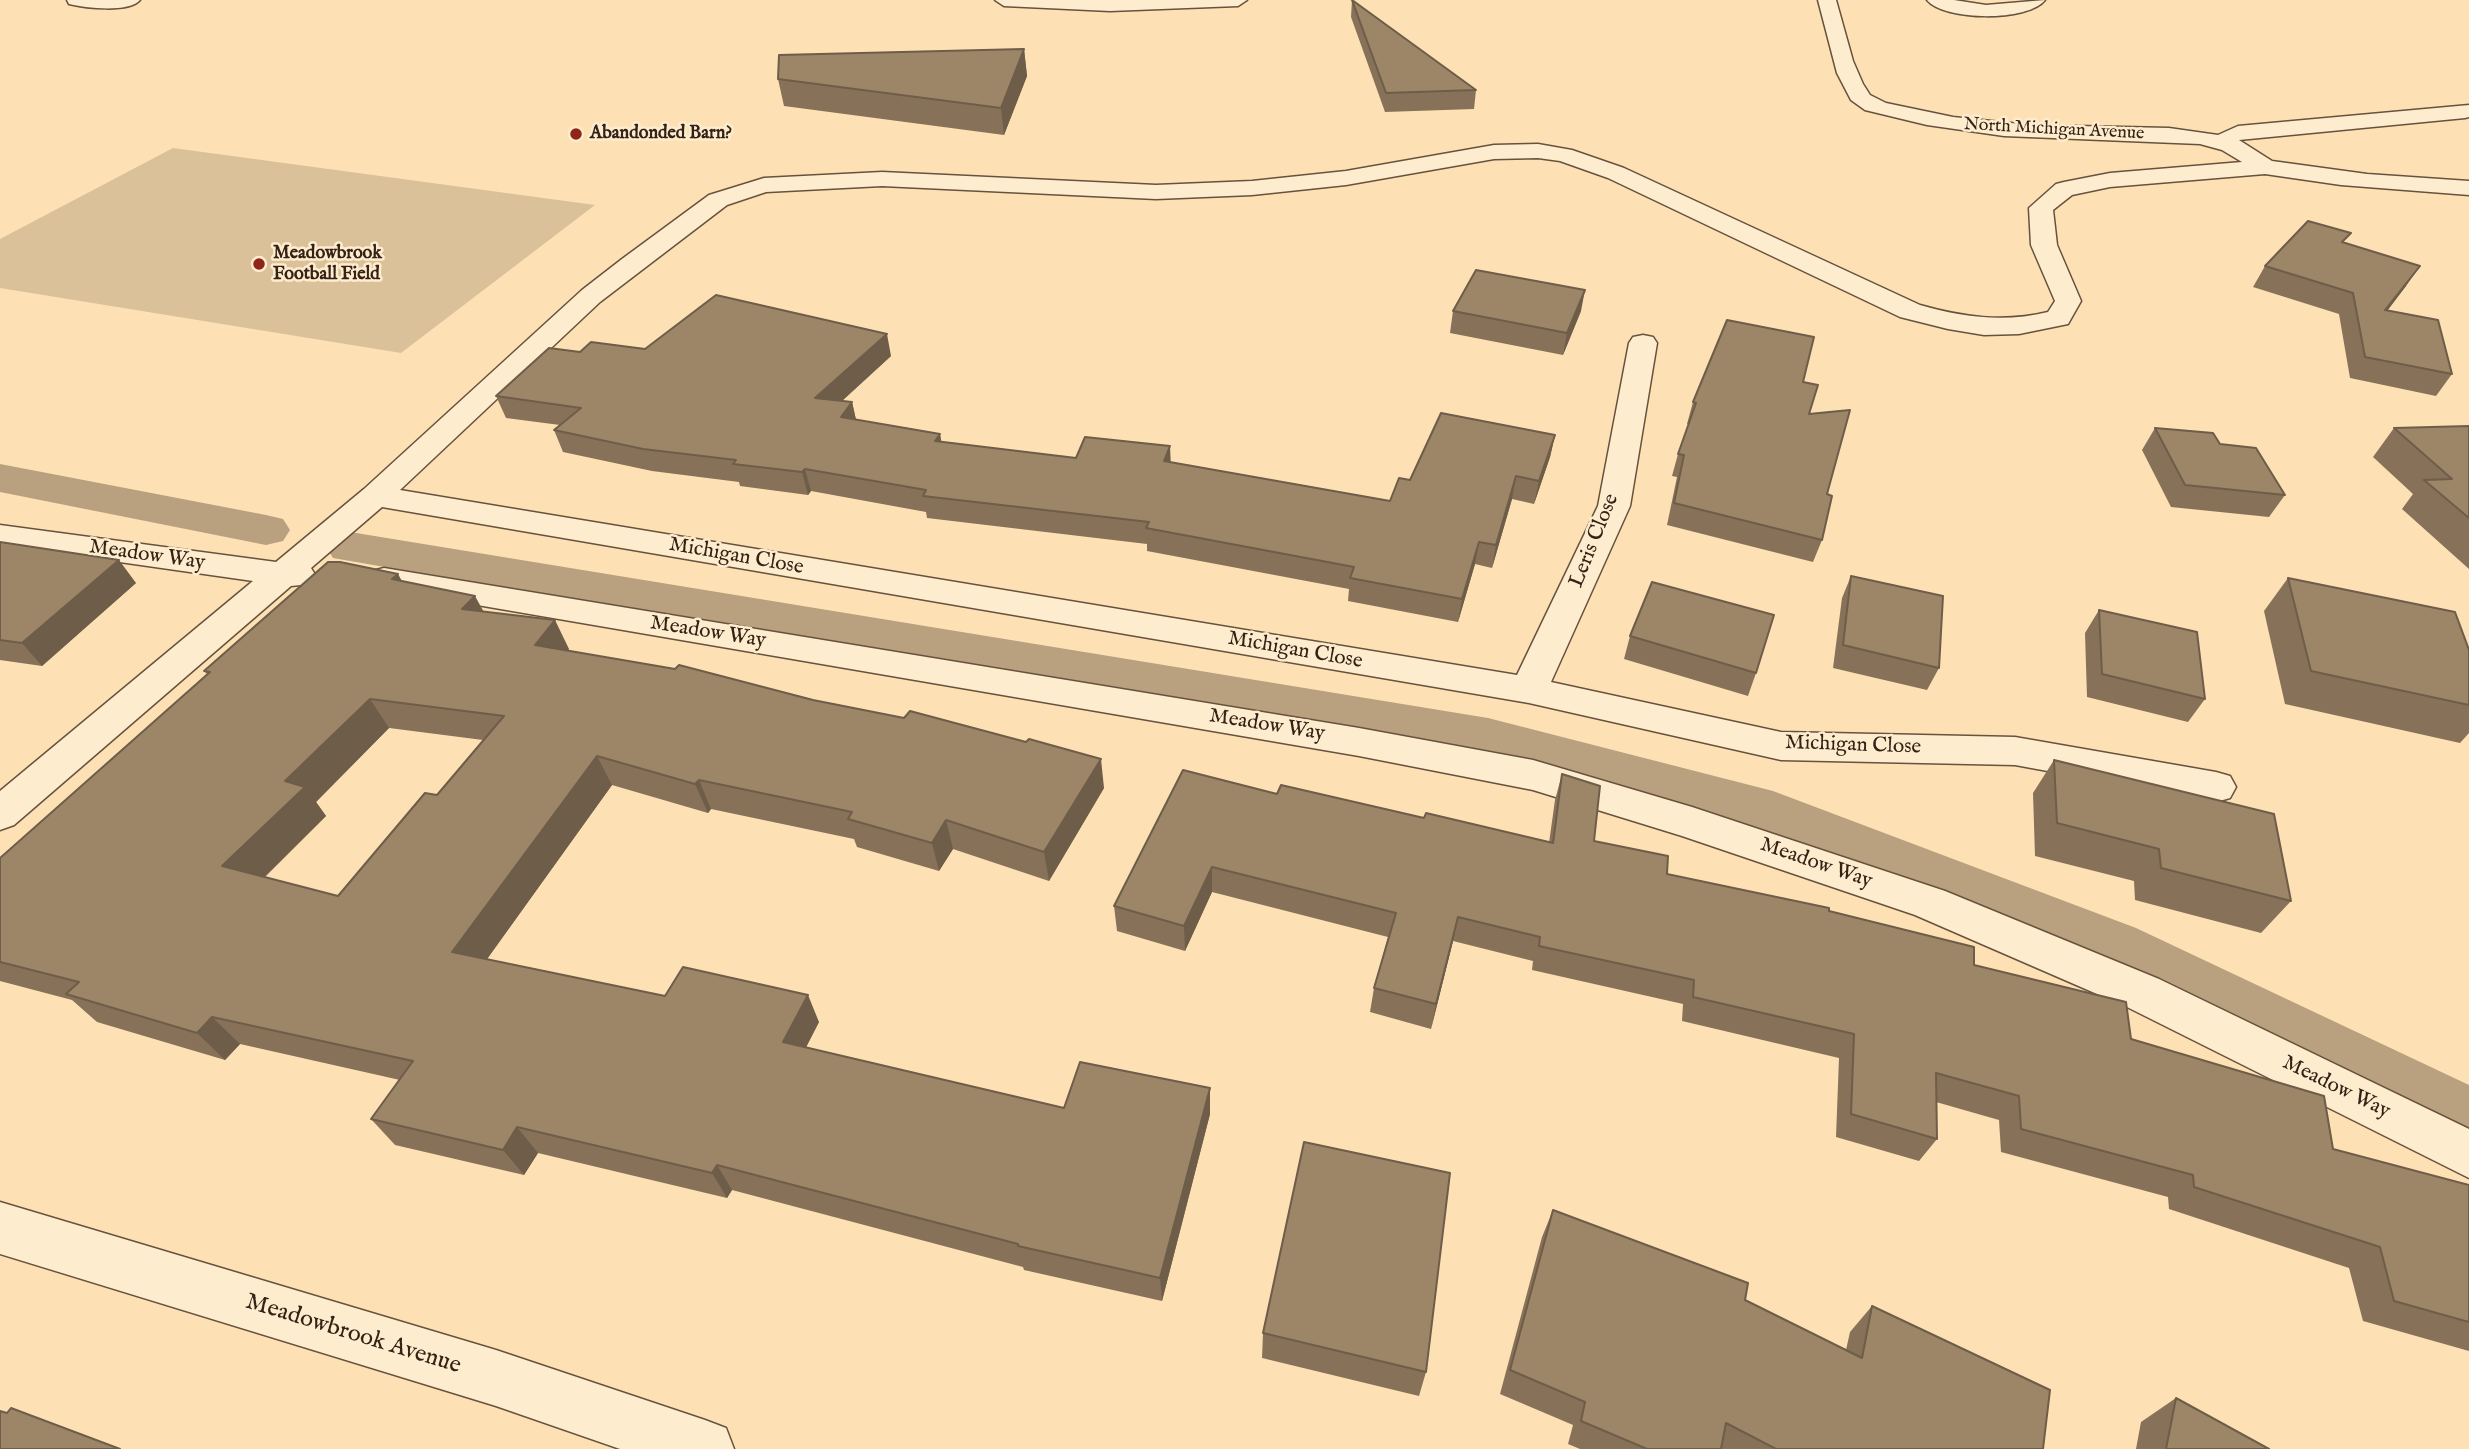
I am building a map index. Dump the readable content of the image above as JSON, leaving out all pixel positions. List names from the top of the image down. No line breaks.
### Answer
{"streets":{"street":["North Michigan Avenue","Leris Close","Meadow Way","Michigan Close","Meadowbrook Avenue"]},"crossings":[["Leris Close","Michigan Close"]],"places":["Abandonded Barn?","Meadowbrook Football Field"]}
